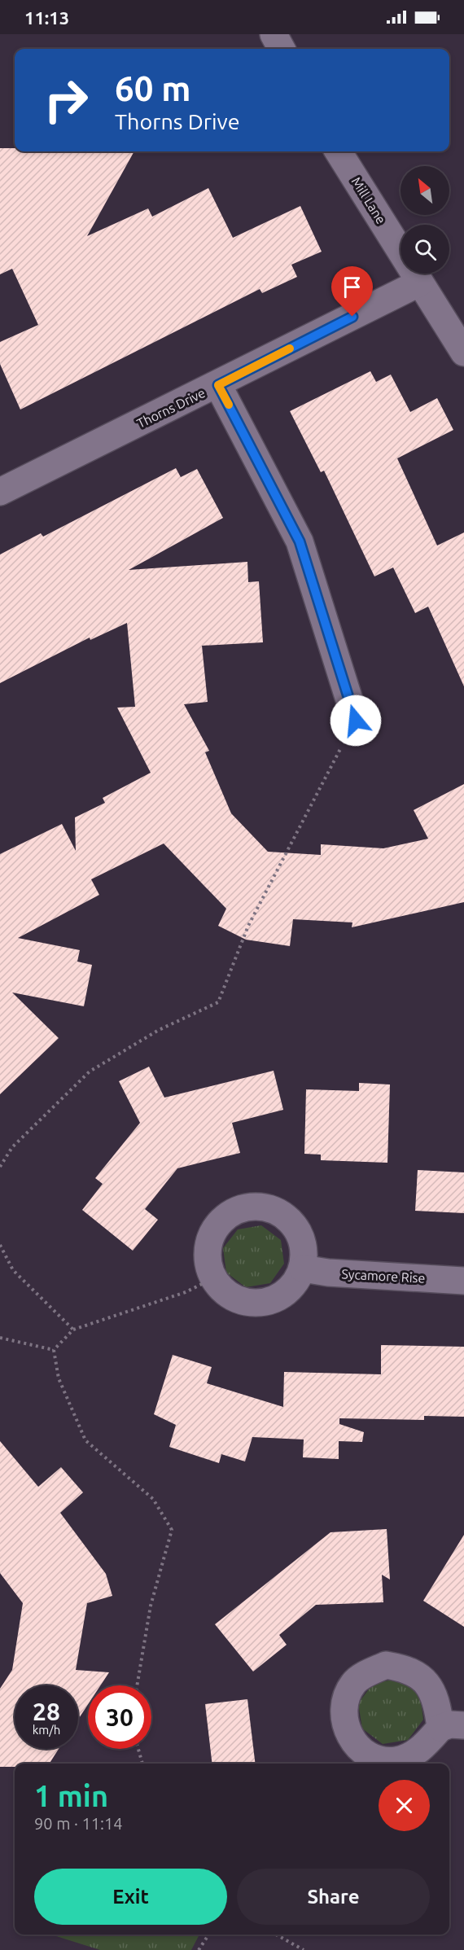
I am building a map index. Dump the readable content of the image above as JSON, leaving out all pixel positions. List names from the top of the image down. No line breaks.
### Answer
{"streets":{"street":["Mill Lane","Thorns Drive","Sycamore Rise"]},"crossings":[["Mill Lane","Thorns Drive"]],"north":"top left","page":{"status":"11:13","turn":["60 m","Thorns Drive"],"speed":"28 km/h","limit":"30","heading":["1 min","90 m · 11:14"],"buttons":["Exit","Share"]}}
